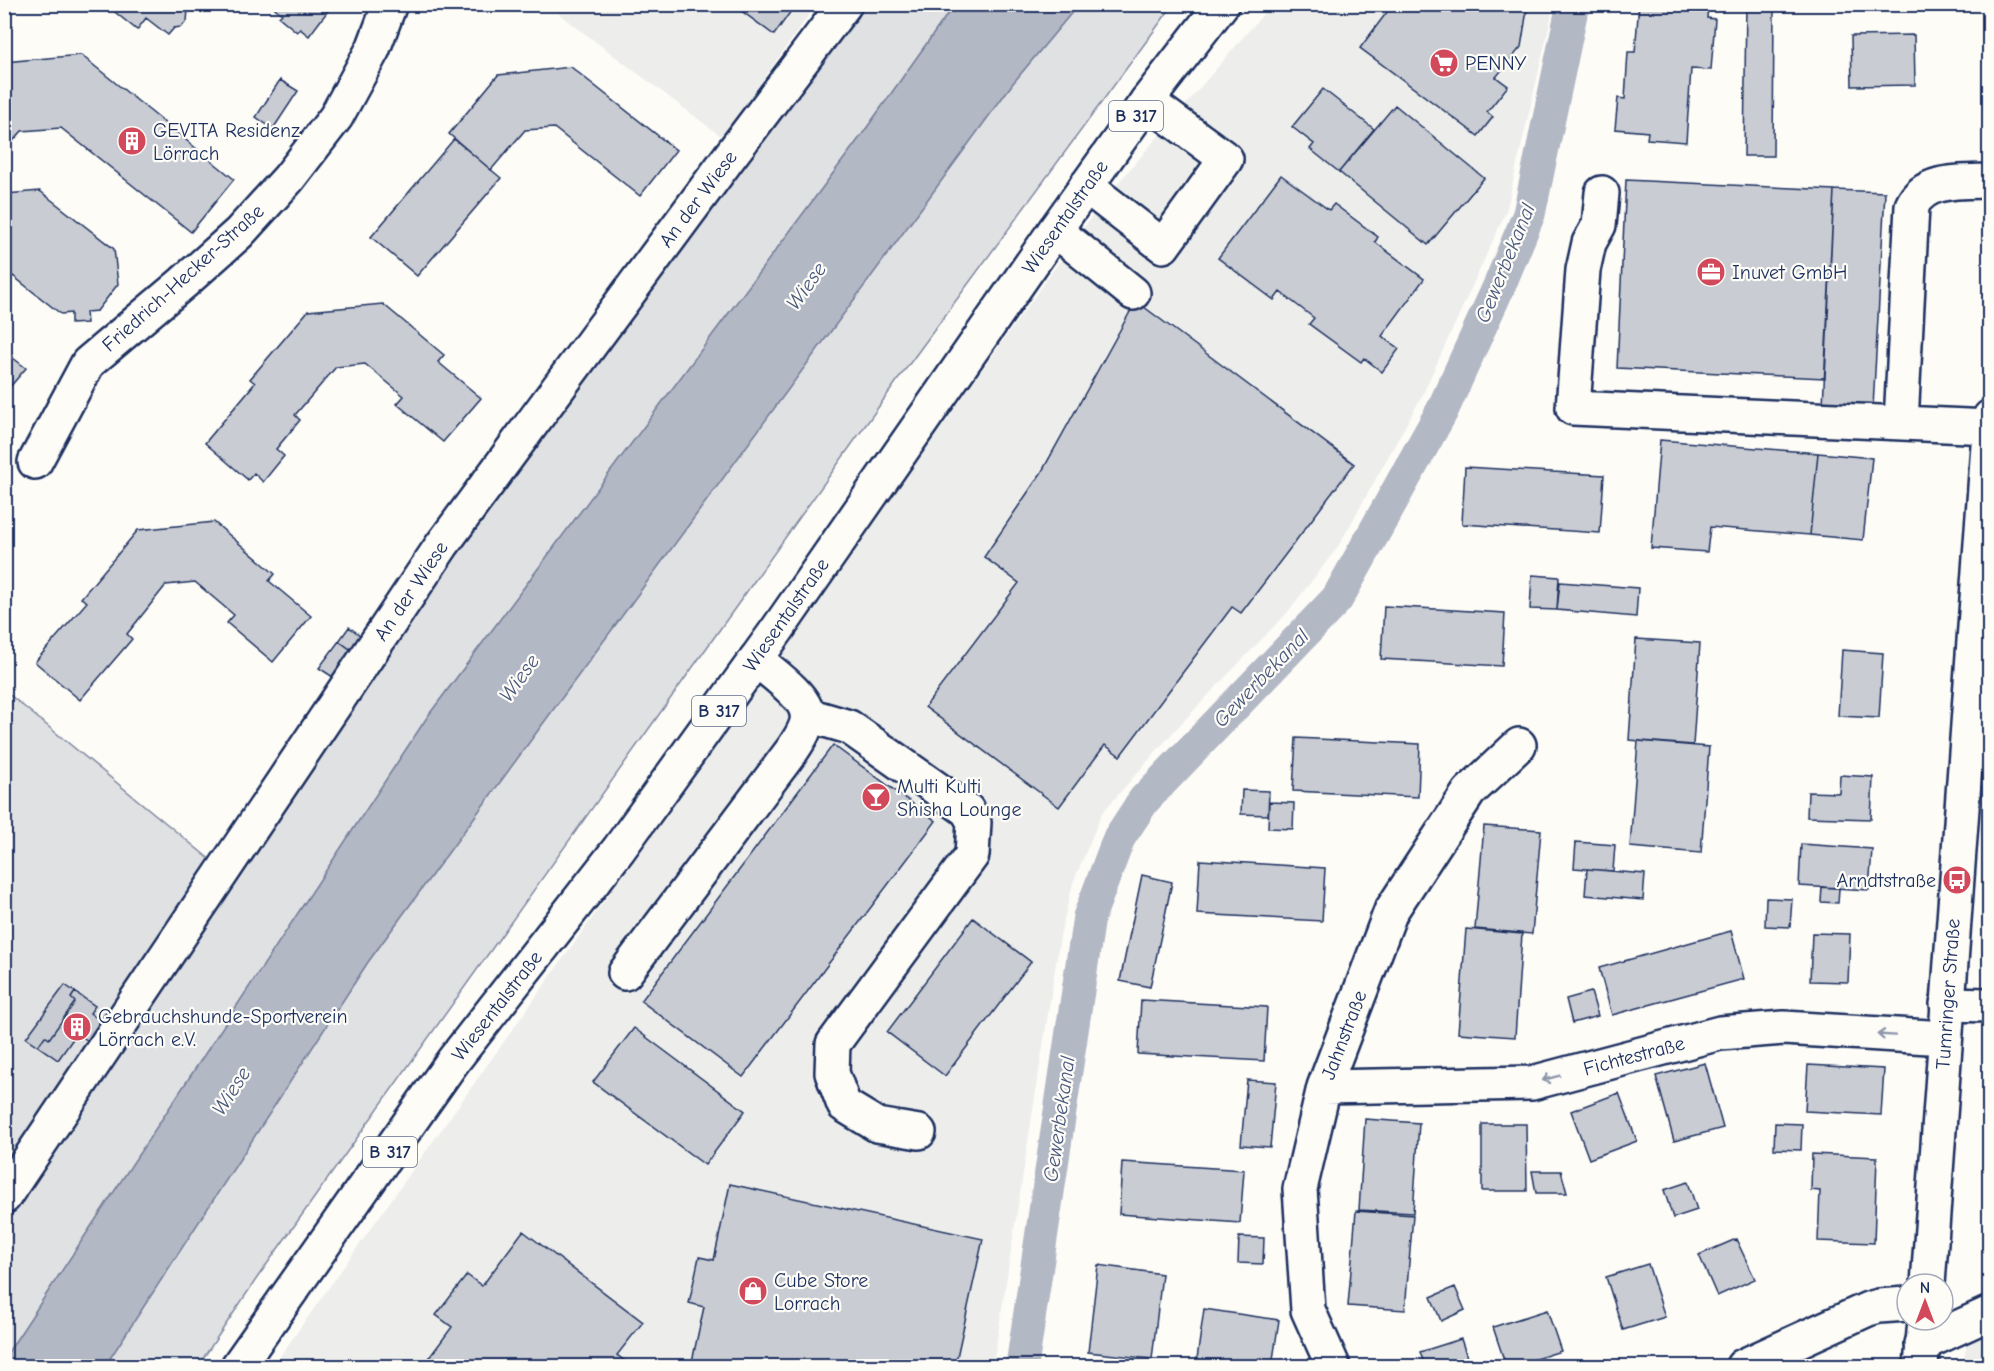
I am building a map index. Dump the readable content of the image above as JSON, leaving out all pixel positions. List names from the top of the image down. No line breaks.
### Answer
{"streets":{"main road":["B 317","An der Wiese","Wiesentalstraße","Friedrich-Hecker-Straße","Tumringer Straße","Jahnstraße","Fichtestraße"]},"crossings":[["Tumringer Straße","Fichtestraße"],["Jahnstraße","Fichtestraße"]],"one_way":["Fichtestraße"],"water":["Gewerbekanal","Wiese"],"places":{"supermarket":["PENNY"],"building":["GEVITA Residenz Lörrach","Gebrauchshunde-Sportverein Lörrach e.V."],"office":["Inuvet GmbH"],"bar":["Multi Kulti Shisha Lounge"],"bus stop":["Arndtstraße"],"shop":["Cube Store Lorrach"]},"north":"top"}
